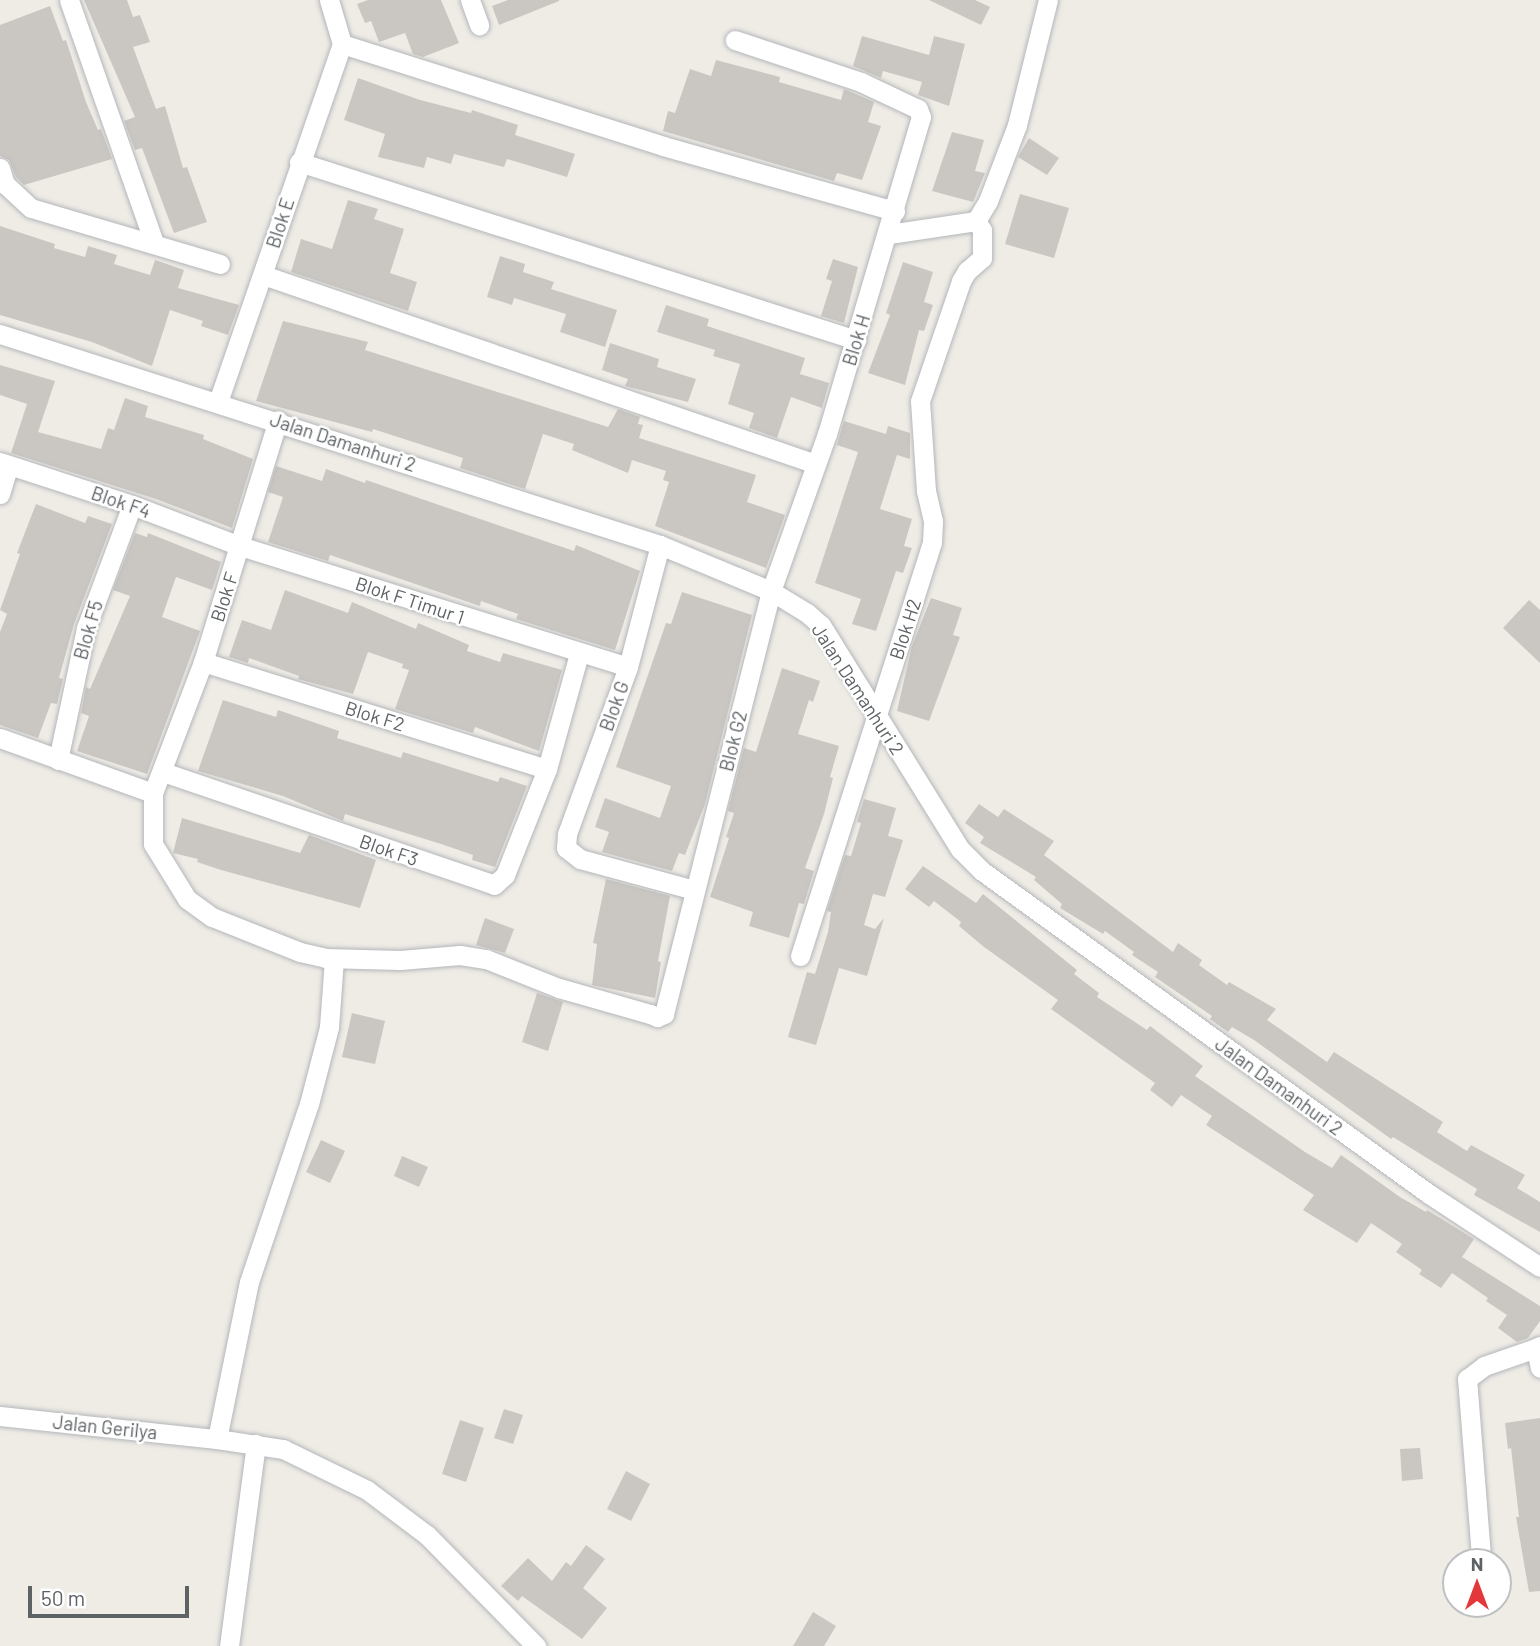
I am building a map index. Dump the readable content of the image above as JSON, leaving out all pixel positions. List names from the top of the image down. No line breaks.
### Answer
{"streets":{"street":["Blok E","Blok H","Jalan Damanhuri 2","Blok F4","Blok F","Blok F Timur 1","Blok H2","Blok F5","Blok G","Blok F2","Blok G2","Blok F3","Jalan Gerilya"]},"crossings":[["Blok E","Jalan Damanhuri 2"],["Blok H","Jalan Damanhuri 2"],["Blok H","Blok G2"],["Jalan Damanhuri 2","Blok F"],["Jalan Damanhuri 2","Blok H2"],["Jalan Damanhuri 2","Blok G"],["Jalan Damanhuri 2","Blok G2"],["Blok F4","Blok F"],["Blok F4","Blok F Timur 1"],["Blok F4","Blok F5"],["Blok F","Blok F Timur 1"],["Blok F","Blok F2"],["Blok F","Blok F3"],["Blok F Timur 1","Blok G"],["Blok G","Blok G2"],["Blok F2","Blok F3"]],"scale_bar":"50 m","north":"top"}
